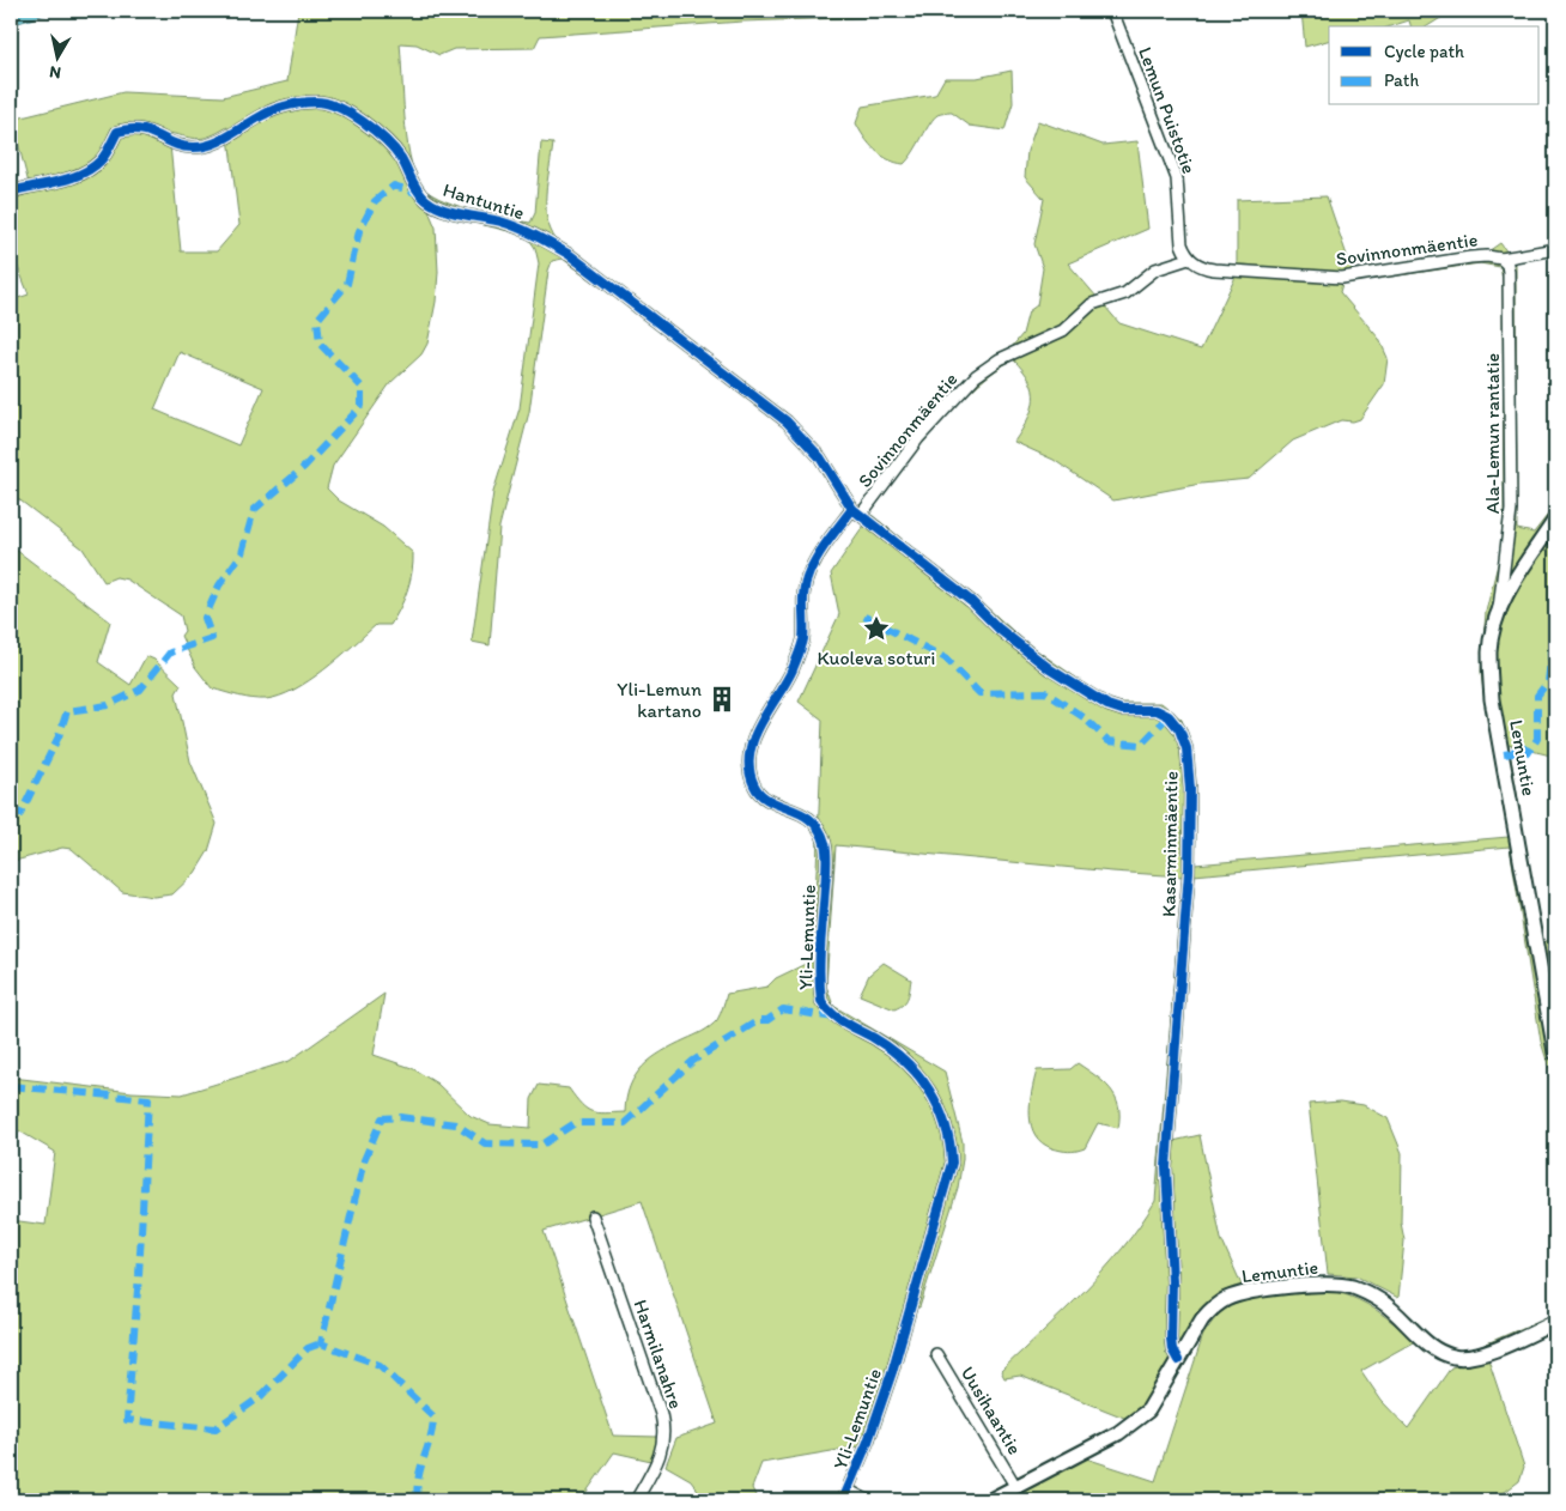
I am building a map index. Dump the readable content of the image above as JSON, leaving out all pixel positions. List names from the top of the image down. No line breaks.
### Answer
{"streets":{"street":["Lemun Puistotie","Hantuntie","Sovinnonmäentie","Ala-Lemun rantatie","Lemuntie","Kasarminmäentie","Yli-Lemuntie","Harmilanahre","Uusihaantie"]},"crossings":[["Lemun Puistotie","Sovinnonmäentie"],["Hantuntie","Sovinnonmäentie"],["Hantuntie","Kasarminmäentie"],["Hantuntie","Yli-Lemuntie"],["Sovinnonmäentie","Ala-Lemun rantatie"],["Sovinnonmäentie","Kasarminmäentie"],["Sovinnonmäentie","Yli-Lemuntie"],["Ala-Lemun rantatie","Lemuntie"],["Lemuntie","Kasarminmäentie"],["Lemuntie","Uusihaantie"],["Kasarminmäentie","Yli-Lemuntie"]],"places":{"place":["Kuoleva soturi"],"building":["Yli-Lemun kartano"]},"legend":["Cycle path","Path"],"north":"bottom"}
